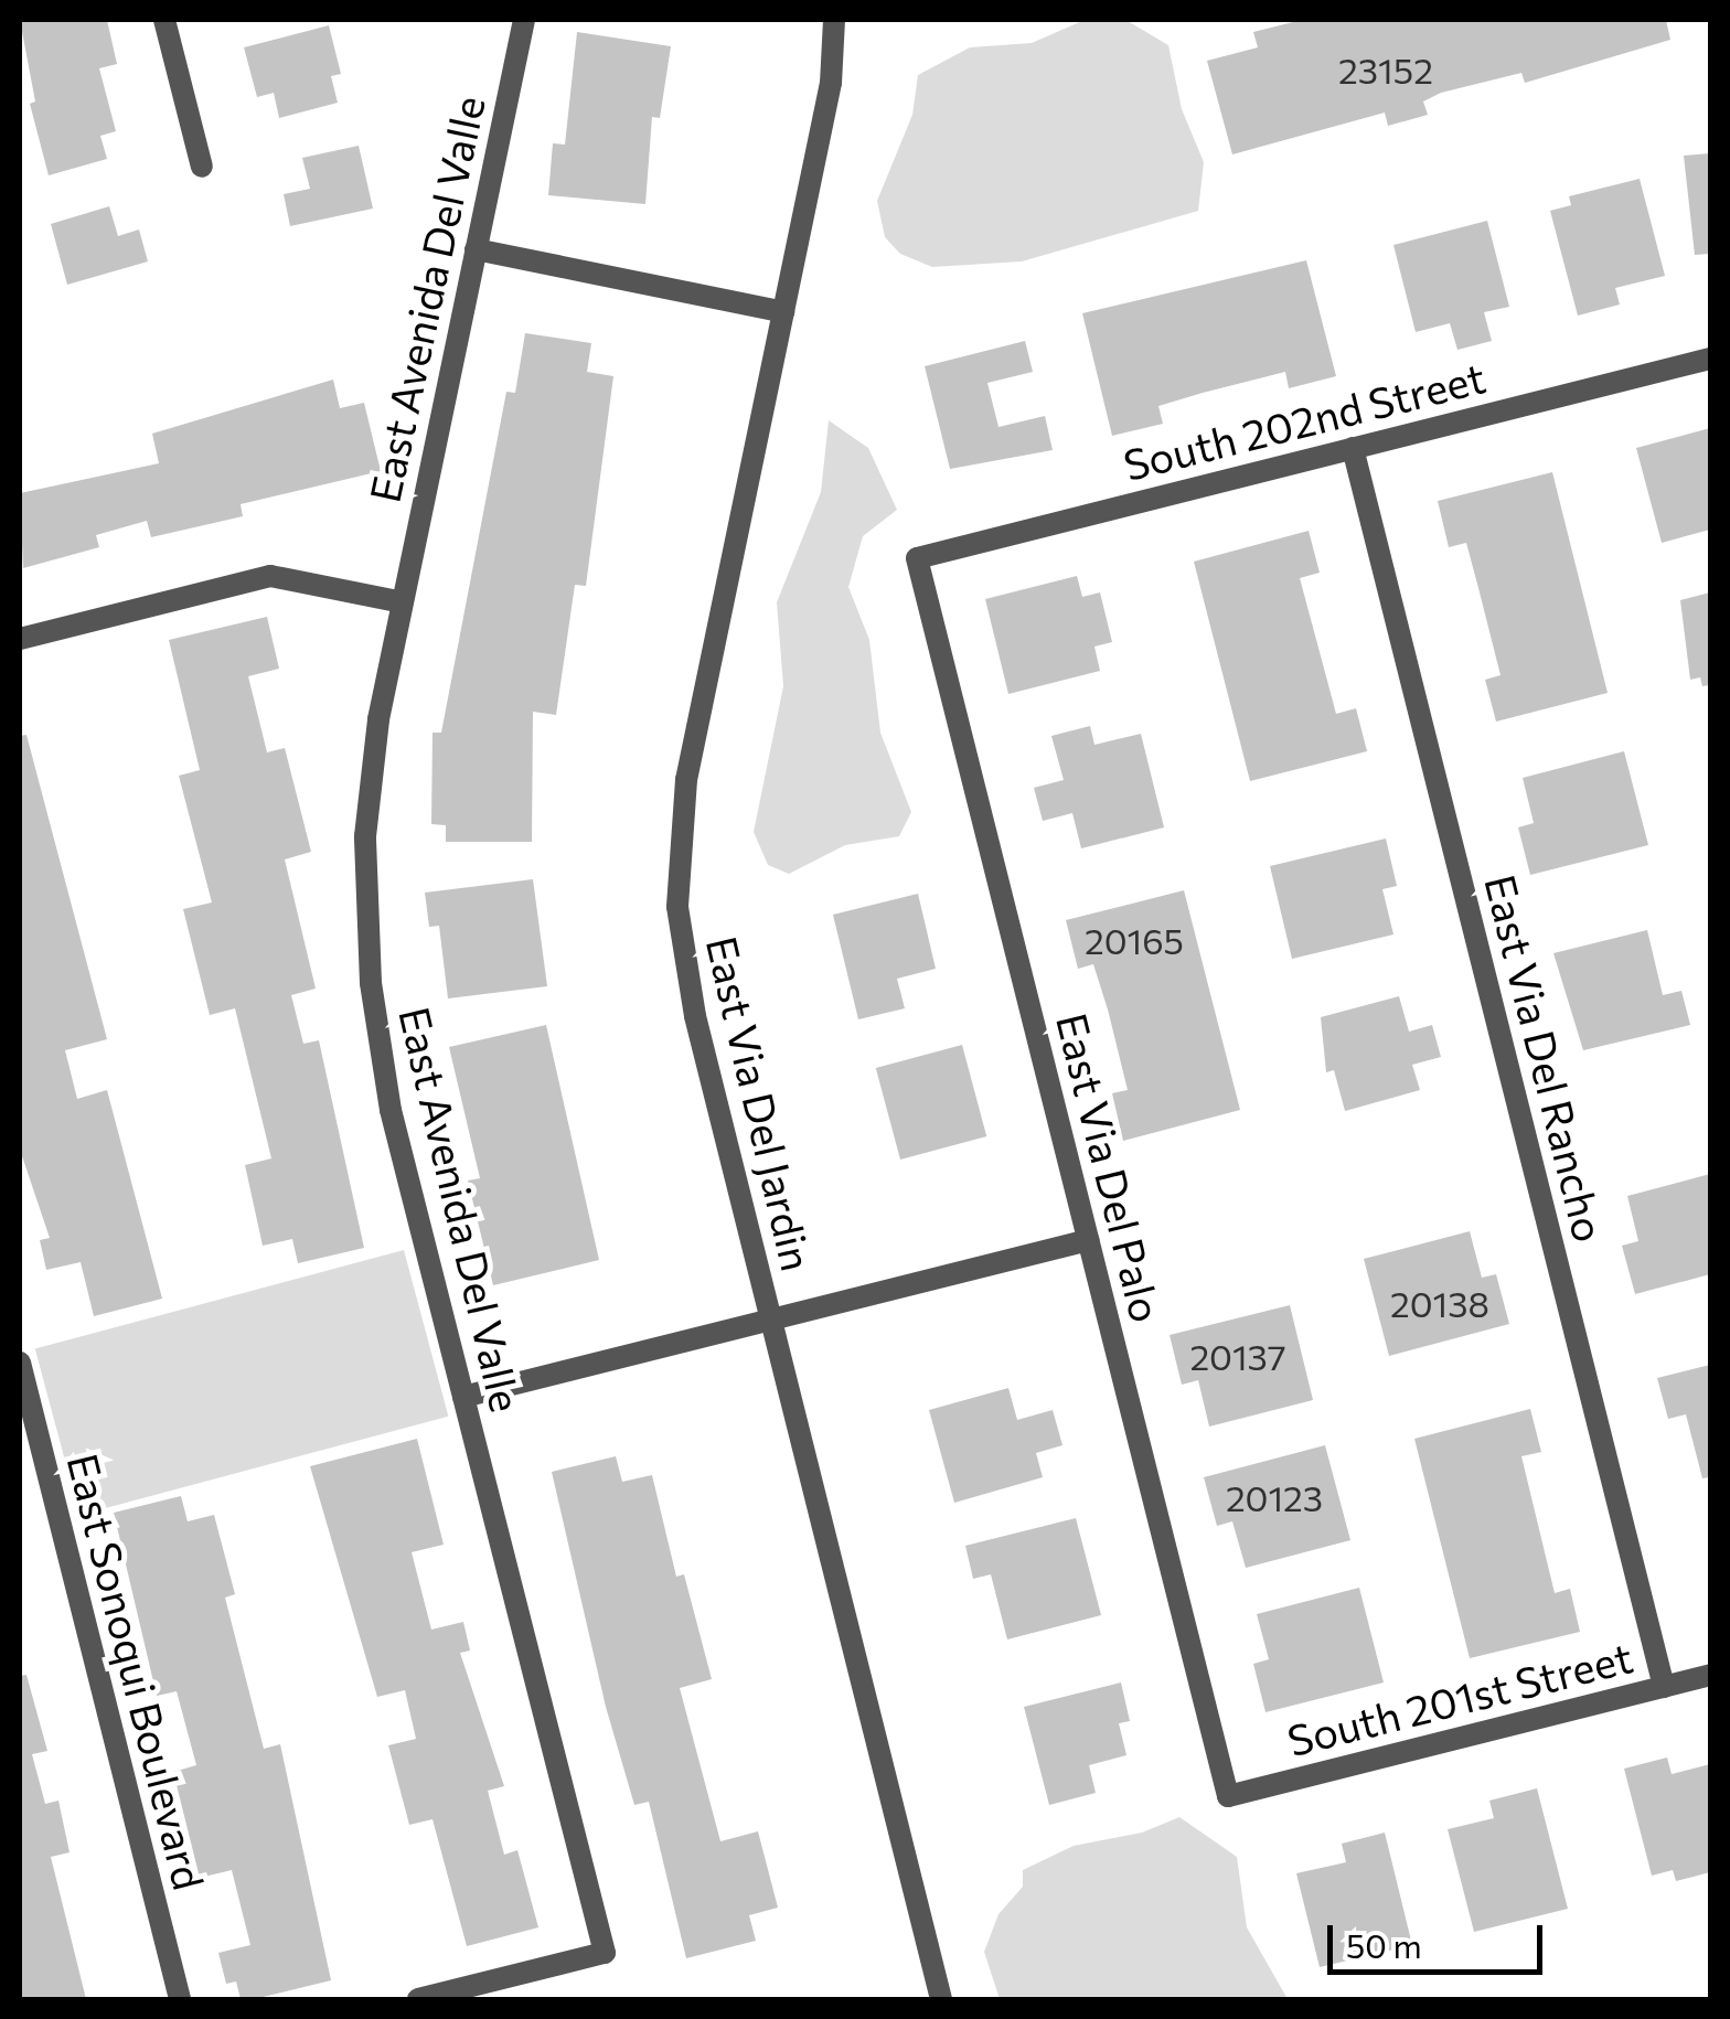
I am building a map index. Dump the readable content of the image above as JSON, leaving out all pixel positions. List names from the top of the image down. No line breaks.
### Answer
{"streets":{"street":["East Avenida Del Valle","South 202nd Street","East Via Del Rancho","East Via Del Jardin","East Via Del Palo","East Sonoqui Boulevard","South 201st Street"]},"crossings":[["South 202nd Street","East Via Del Rancho"],["South 202nd Street","East Via Del Palo"],["East Via Del Rancho","South 201st Street"],["East Via Del Palo","South 201st Street"]],"house_numbers":["23152","20165","20138","20137","20123"],"scale_bar":"50 m"}
